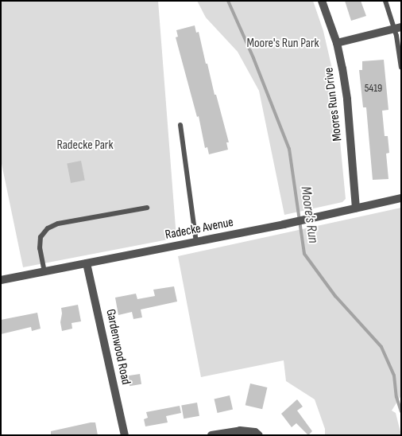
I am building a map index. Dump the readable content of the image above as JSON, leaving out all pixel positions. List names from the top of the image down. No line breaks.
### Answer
{"streets":{"street":["Moores Run Drive","Radecke Avenue","Gardenwood Road"]},"crossings":[["Moores Run Drive","Radecke Avenue"],["Radecke Avenue","Gardenwood Road"]],"water":["Moore's Run"],"parks":["Moore's Run Park","Radecke Park"],"house_numbers":["5419"]}
